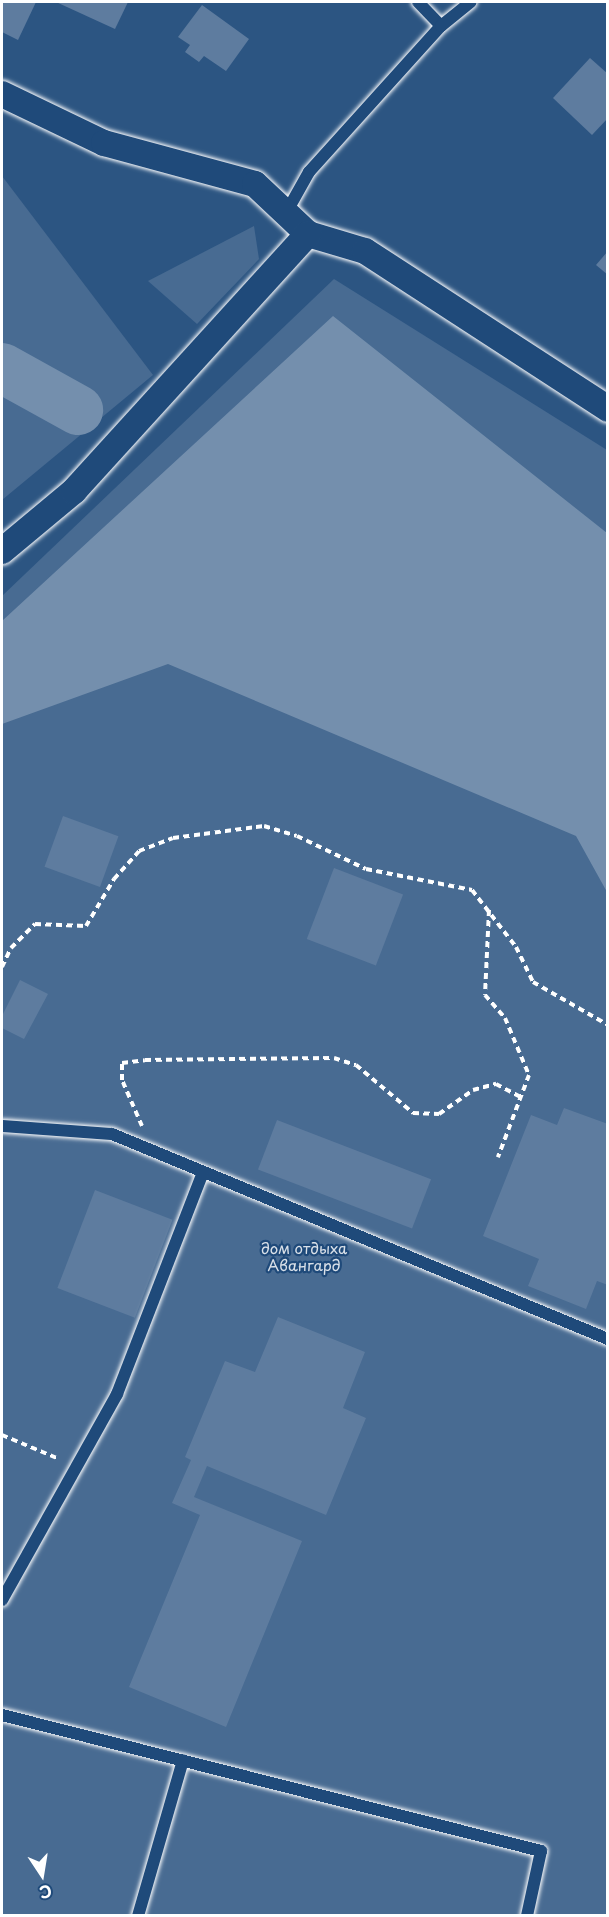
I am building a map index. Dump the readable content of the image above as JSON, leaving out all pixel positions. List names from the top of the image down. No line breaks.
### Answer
{"parks":["дом отдыха Авангард"],"north":"bottom"}
